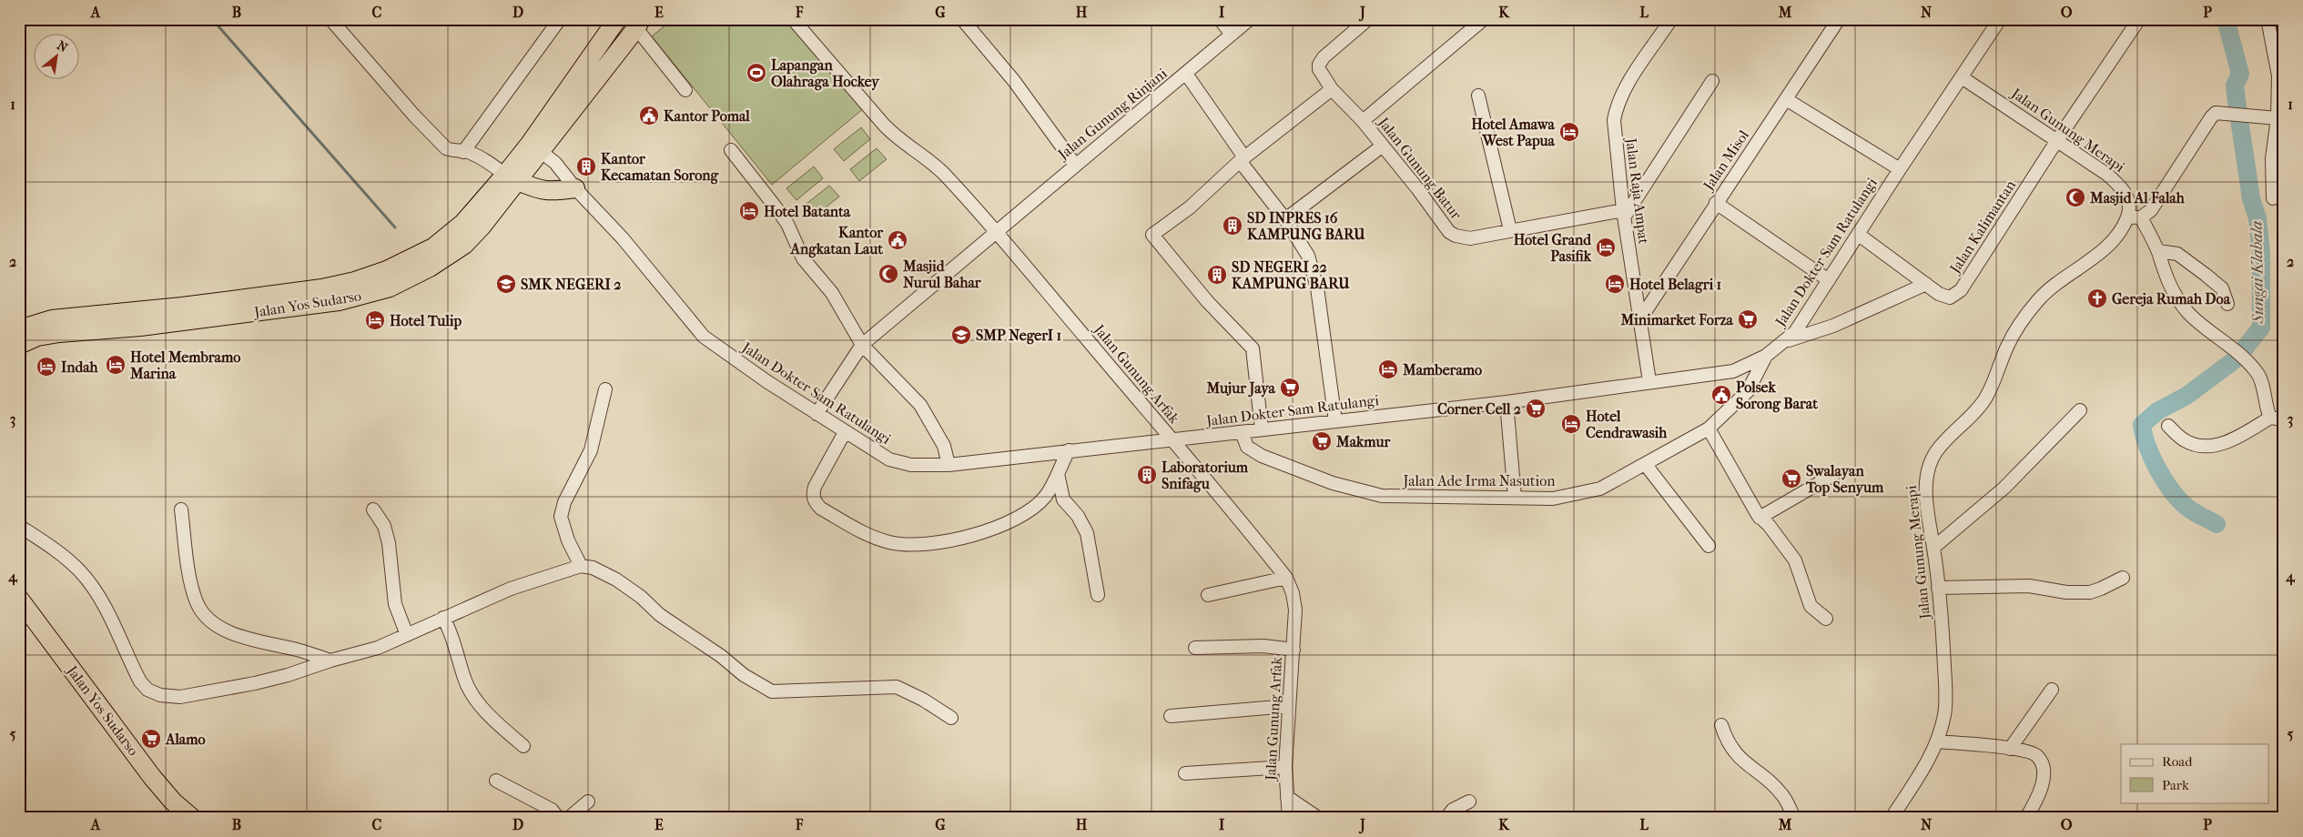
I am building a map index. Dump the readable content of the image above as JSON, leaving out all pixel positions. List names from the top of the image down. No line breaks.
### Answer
{"streets":{"highway":["Jalan Yos Sudarso"],"street":["Jalan Gunung Rinjani","Jalan Gunung Merapi","Jalan Misol","Jalan Gunung Batur","Jalan Raja Ampat","Jalan Kalimantan","Jalan Dokter Sam Ratulangi","Jalan Gunung Arfak","Jalan Ade Irma Nasution"]},"crossings":[["Jalan Gunung Rinjani","Jalan Dokter Sam Ratulangi"],["Jalan Gunung Rinjani","Jalan Gunung Arfak"],["Jalan Gunung Merapi","Jalan Kalimantan"],["Jalan Gunung Merapi","Jalan Dokter Sam Ratulangi"],["Jalan Misol","Jalan Raja Ampat"],["Jalan Gunung Batur","Jalan Raja Ampat"],["Jalan Raja Ampat","Jalan Dokter Sam Ratulangi"],["Jalan Dokter Sam Ratulangi","Jalan Yos Sudarso"],["Jalan Dokter Sam Ratulangi","Jalan Gunung Arfak"],["Jalan Dokter Sam Ratulangi","Jalan Ade Irma Nasution"]],"water":["Sungai Klabala"],"places":{"sports":["Lapangan Olahraga Hockey"],"public building":["Kantor Pomal","Kantor Angkatan Laut","Polsek Sorong Barat"],"hotel":["Hotel Amawa West Papua","Hotel Batanta","Hotel Grand Pasifik","Hotel Belagri 1","Hotel Tulip","Hotel Membramo Marina","Indah","Mamberamo","Hotel Cendrawasih"],"building":["Kantor Kecamatan Sorong","SD INPRES 16 KAMPUNG BARU","SD NEGERI 22 KAMPUNG BARU","Laboratorium Snifagu"],"mosque":["Masjid Al Falah","Masjid Nurul Bahar"],"school or university":["SMK NEGERI 2","SMP NegerI 1"],"church":["Gereja Rumah Doa"],"supermarket":["Minimarket Forza","Mujur Jaya","Corner Cell 2","Makmur","Swalayan Top Senyum","Alamo"]},"legend":["Road","Park"],"north":"top right","grid":{"columns":["A","B","C","D","E","F","G","H","I","J","K","L","M","N","O","P"],"rows":["1","2","3","4","5"]}}
